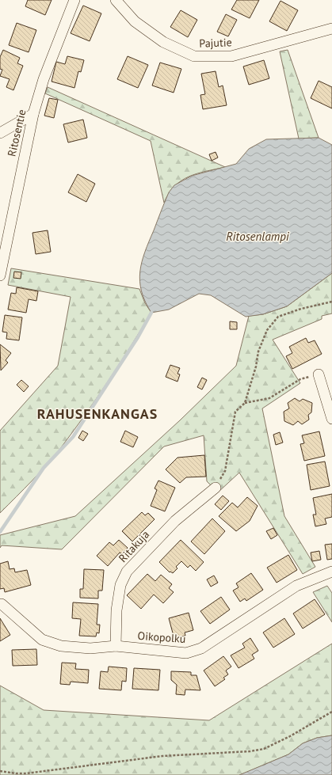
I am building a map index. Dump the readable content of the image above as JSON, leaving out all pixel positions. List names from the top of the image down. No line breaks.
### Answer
{"streets":{"street":["Pajutie","Ritosentie","Ritakuja","Oikopolku"]},"crossings":[["Ritakuja","Oikopolku"]],"districts":["RAHUSENKANGAS"],"water":["Ritosenlampi"]}
